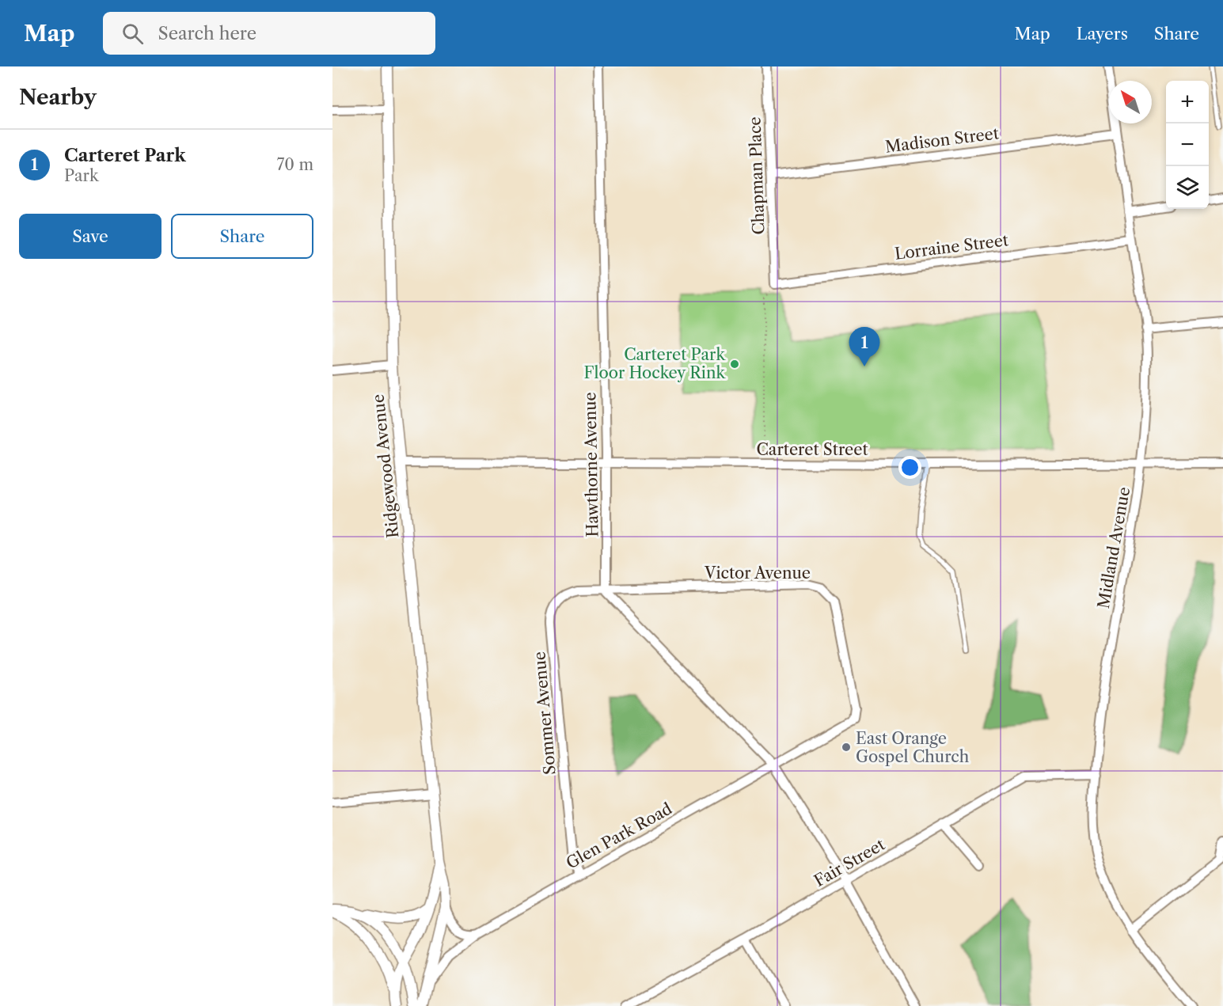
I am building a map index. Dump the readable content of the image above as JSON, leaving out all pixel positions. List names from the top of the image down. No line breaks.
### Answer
{"streets":{"street":["Madison Street","Chapman Place","Lorraine Street","Carteret Street","Hawthorne Avenue","Ridgewood Avenue","Midland Avenue","Victor Avenue","Sommer Avenue","Glen Park Road","Fair Street"]},"crossings":[["Madison Street","Chapman Place"],["Madison Street","Midland Avenue"],["Chapman Place","Lorraine Street"],["Lorraine Street","Midland Avenue"],["Carteret Street","Hawthorne Avenue"],["Carteret Street","Ridgewood Avenue"],["Carteret Street","Midland Avenue"],["Hawthorne Avenue","Victor Avenue"],["Hawthorne Avenue","Sommer Avenue"],["Midland Avenue","Fair Street"],["Victor Avenue","Sommer Avenue"],["Victor Avenue","Glen Park Road"],["Sommer Avenue","Glen Park Road"]],"places":["Carteret Park Floor Hockey Rink","East Orange Gospel Church"],"north":"top left","page":{"header":"Map","search":"Search here","nav":["Map","Layers","Share"],"heading":"Nearby","map_buttons":["+","−"],"list":[{"mark":"1","name":"Carteret Park","note":"Park","value":"70 m"}],"buttons":["Save","Share"],"pins":"1"}}
